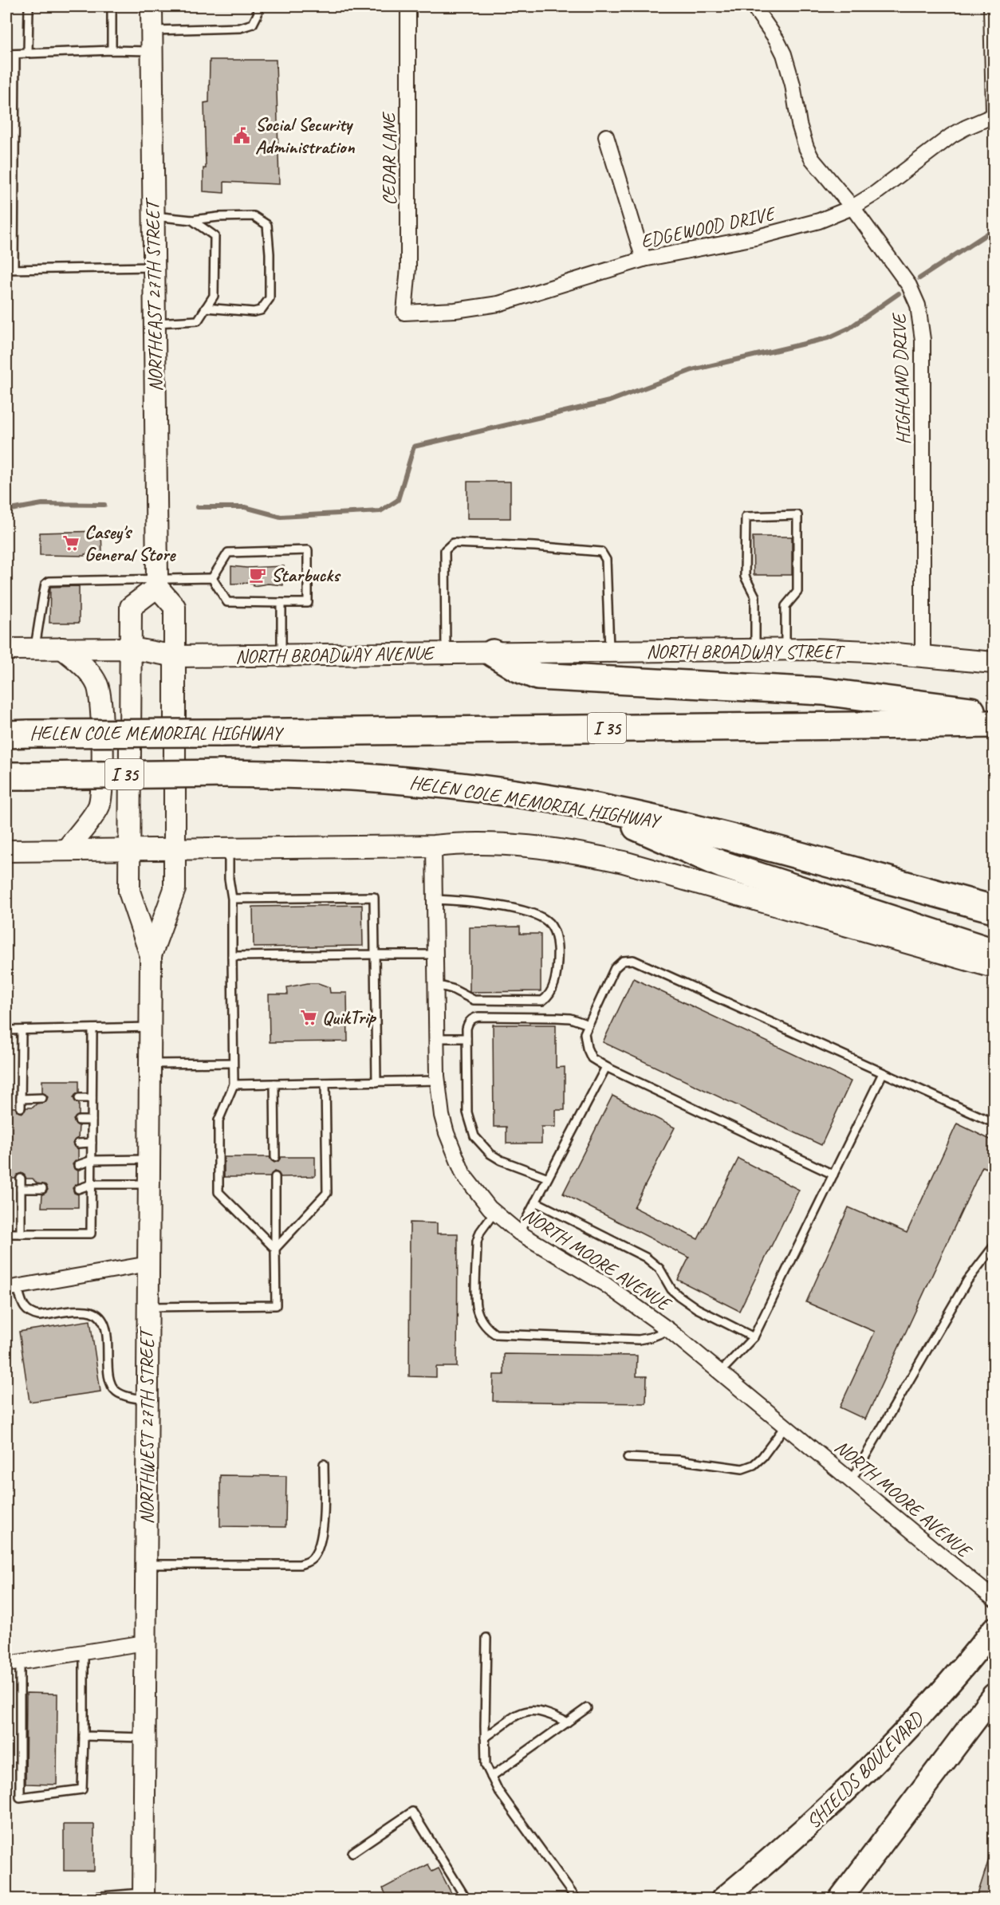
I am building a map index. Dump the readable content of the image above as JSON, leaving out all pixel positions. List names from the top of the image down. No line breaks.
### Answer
{"streets":{"highway":["I 35","HELEN COLE MEMORIAL HIGHWAY"],"main road":["NORTHEAST 27TH STREET","NORTH BROADWAY STREET","NORTH BROADWAY AVENUE","NORTHWEST 27TH STREET","SHIELDS BOULEVARD"],"street":["CEDAR LANE","EDGEWOOD DRIVE","HIGHLAND DRIVE","NORTH MOORE AVENUE"]},"crossings":[["CEDAR LANE","EDGEWOOD DRIVE"],["EDGEWOOD DRIVE","HIGHLAND DRIVE"],["HIGHLAND DRIVE","NORTH BROADWAY STREET"],["NORTH BROADWAY STREET","NORTH BROADWAY AVENUE"],["NORTH BROADWAY AVENUE","NORTHWEST 27TH STREET"]],"places":{"public building":["Social Security Administration"],"supermarket":["Casey's General Store","QuikTrip"],"cafe":["Starbucks"]}}
